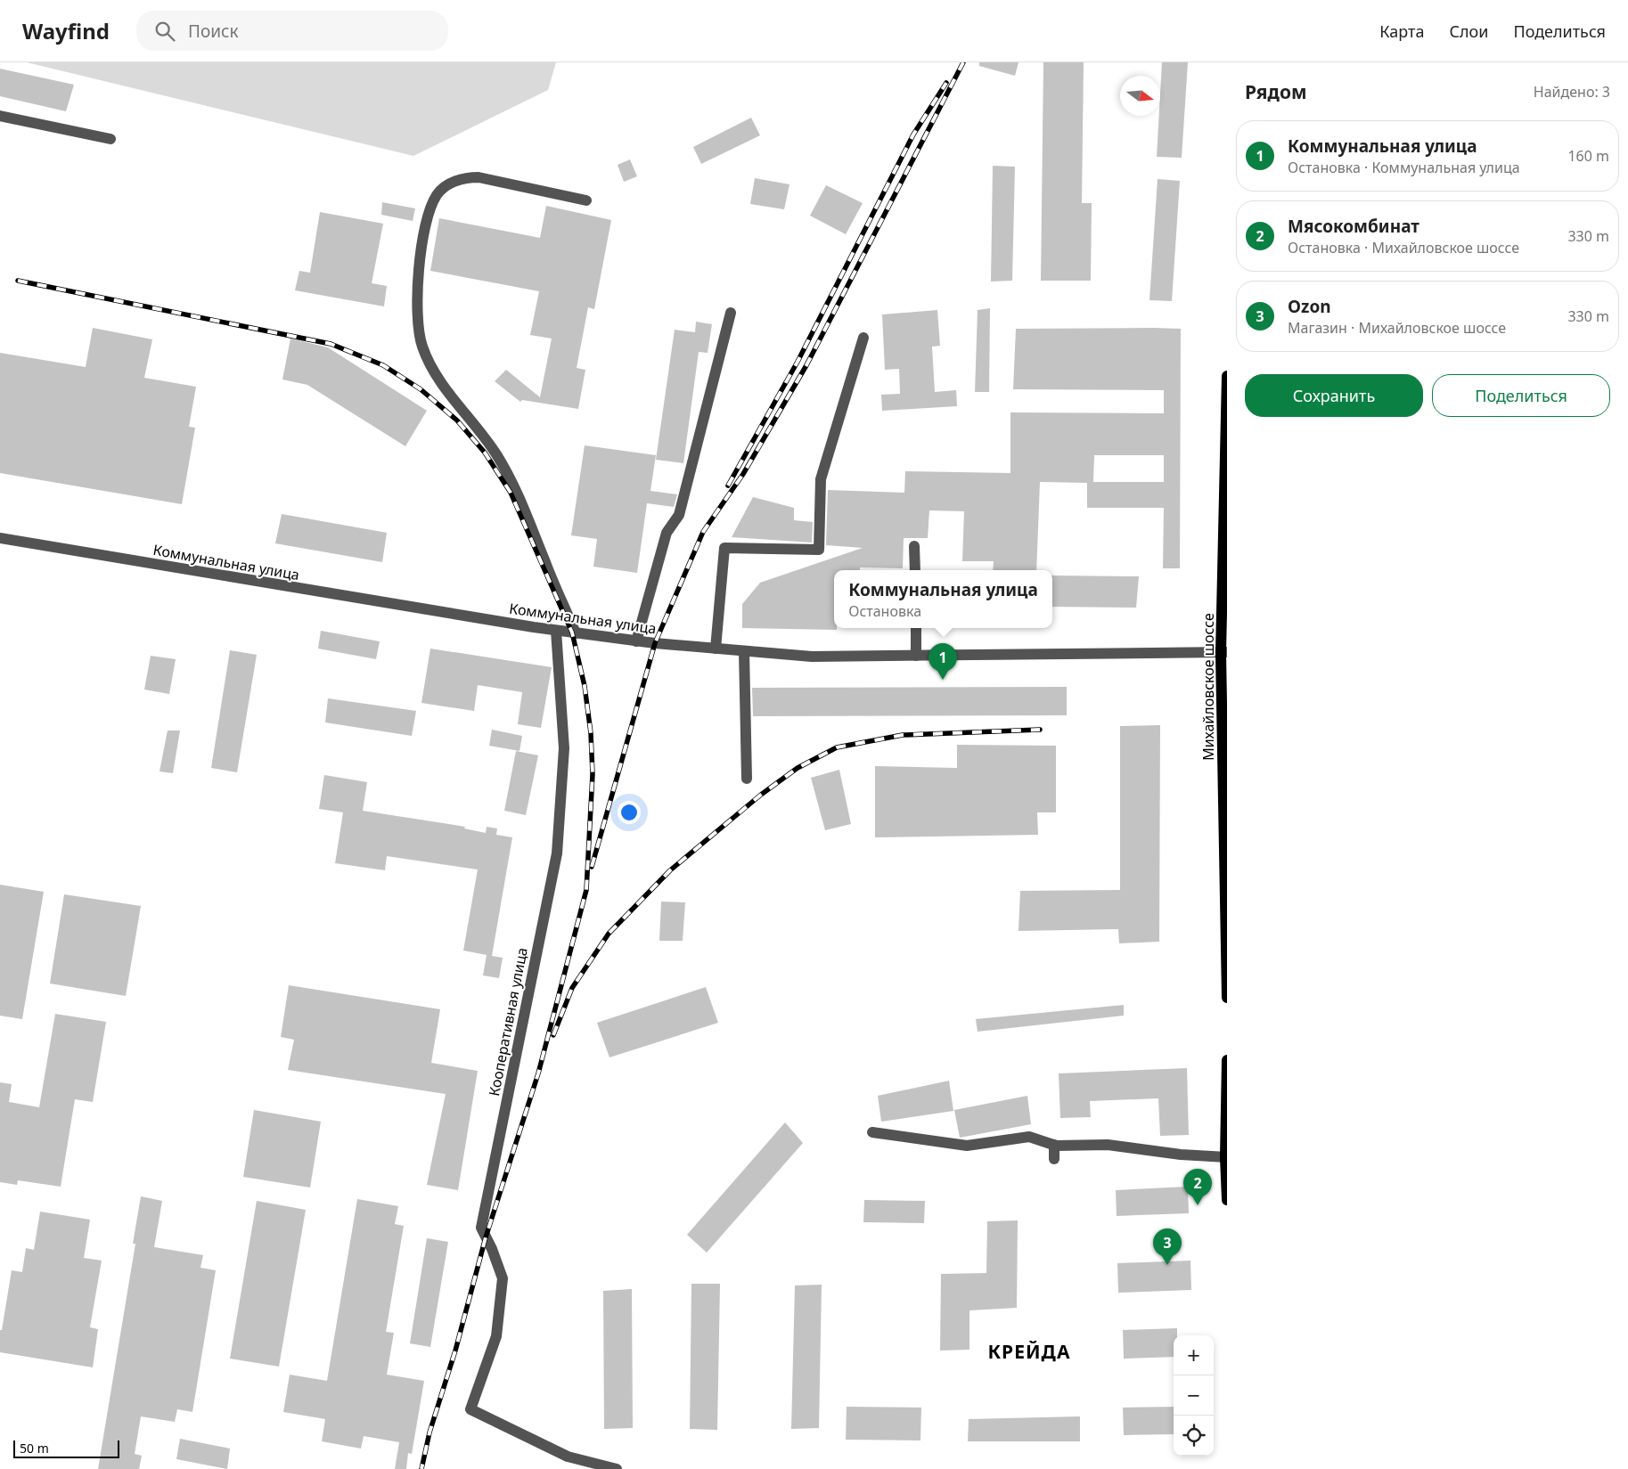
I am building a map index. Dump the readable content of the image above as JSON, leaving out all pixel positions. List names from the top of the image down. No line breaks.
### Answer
{"streets":{"main road":["Михайловское шоссе"],"street":["Коммунальная улица","Кооперативная улица"]},"crossings":[["Коммунальная улица","Михайловское шоссе"],["Коммунальная улица","Кооперативная улица"]],"districts":["КРЕЙДА"],"scale_bar":"50 m","north":"right","page":{"header":"Wayfind","search":"Поиск","nav":["Карта","Слои","Поделиться"],"heading":["Рядом","Найдено: 3"],"list":[{"mark":"1","name":"Коммунальная улица","note":"Остановка · Коммунальная улица","value":"160 m"},{"mark":"2","name":"Мясокомбинат","note":"Остановка · Михайловское шоссе","value":"330 m"},{"mark":"3","name":"Ozon","note":"Магазин · Михайловское шоссе","value":"330 m"}],"buttons":["Сохранить","Поделиться"],"popup":["Коммунальная улица","Остановка"],"pins":["1","2","3"],"map_buttons":["+","−"],"scale":"50 m"}}
